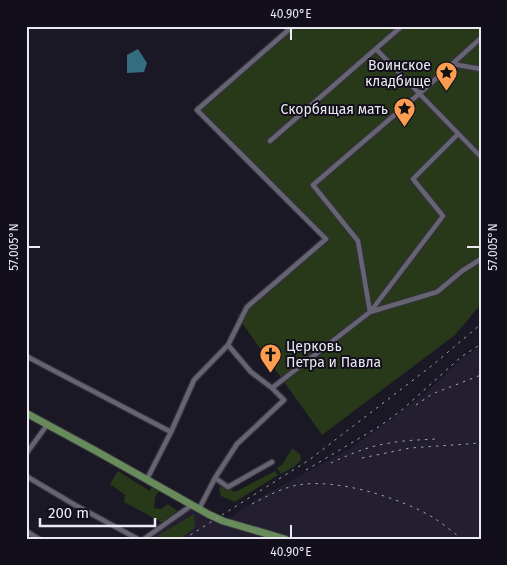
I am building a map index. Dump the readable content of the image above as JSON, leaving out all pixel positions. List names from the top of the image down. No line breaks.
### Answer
{"places":{"place":["Воинское кладбище","Скорбящая мать"],"church":["Церковь Петра и Павла"]},"scale_bar":"200 m","coordinates":["40.90°E","57.005°N"]}
